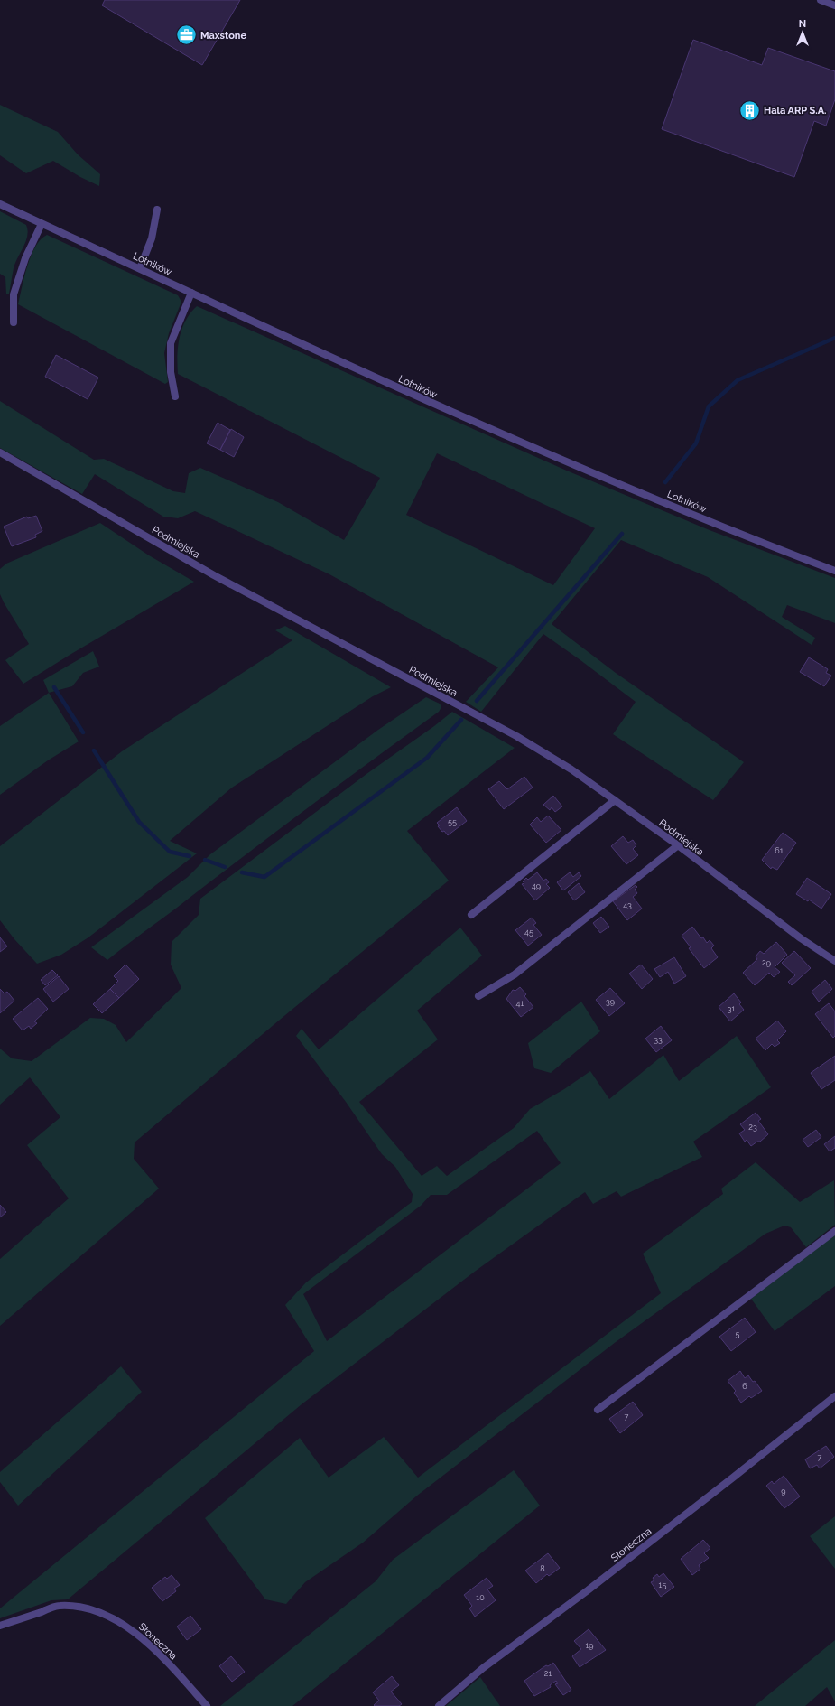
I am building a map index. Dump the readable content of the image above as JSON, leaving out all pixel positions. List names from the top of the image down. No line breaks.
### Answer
{"streets":{"street":["Lotników","Podmiejska","Słoneczna"]},"places":{"office":["Maxstone"],"building":["Hala ARP S.A."]},"house_numbers":["55","61","49","43","45","29","39","41","31","33","23","5","6","7","7","9","8","15","10","19","21"],"north":"top"}
